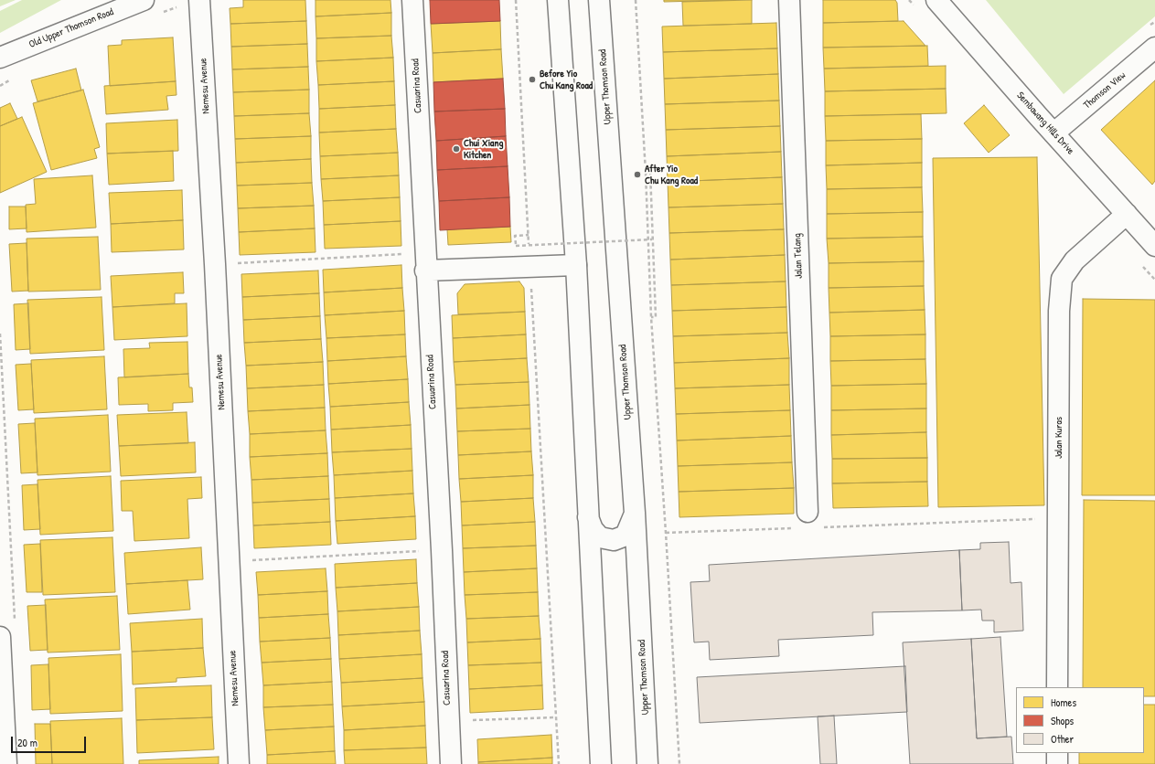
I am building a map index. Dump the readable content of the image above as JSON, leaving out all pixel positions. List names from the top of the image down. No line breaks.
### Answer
{"streets":{"street":["Old Upper Thomson Road","Nemesu Avenue","Casuarina Road","Upper Thomson Road","Thomson View","Sembawang Hills Drive","Jalan Telang","Jalan Kuras"]},"crossings":[["Thomson View","Sembawang Hills Drive"],["Sembawang Hills Drive","Jalan Kuras"]],"places":["Before Yio Chu Kang Road","Chui Xiang Kitchen","After Yio Chu Kang Road"],"legend":["Homes","Shops","Other"],"scale_bar":"20 m"}
